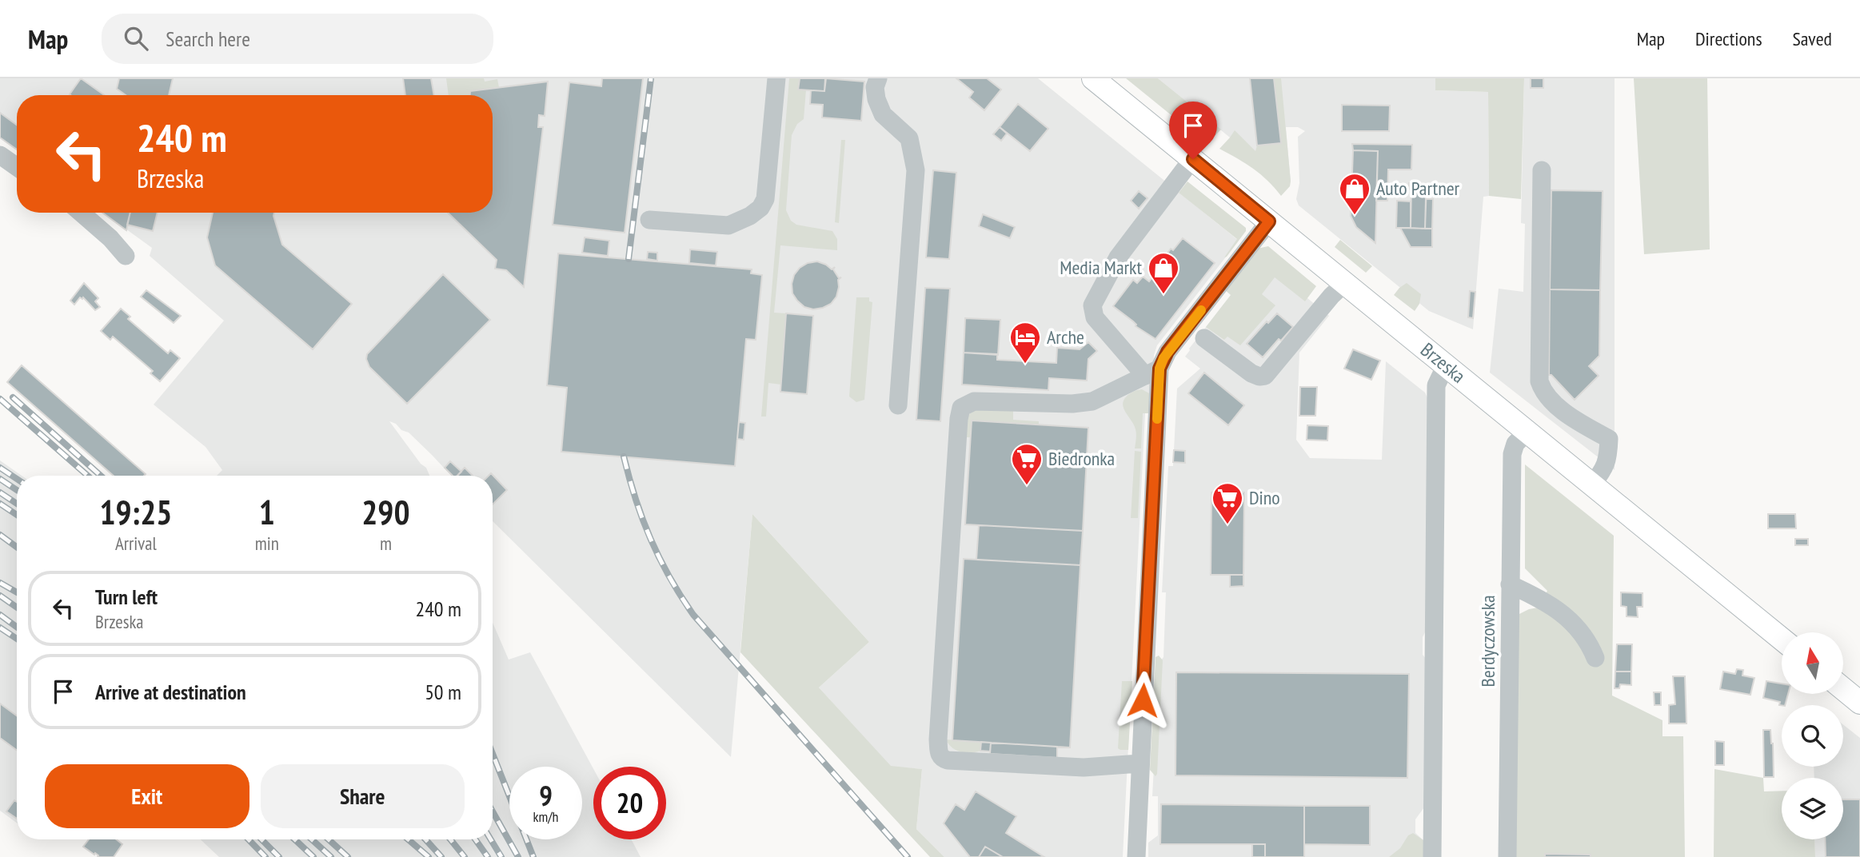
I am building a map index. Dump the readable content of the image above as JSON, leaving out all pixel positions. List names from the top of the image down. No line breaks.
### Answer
{"streets":{"main road":["Brzeska"],"street":["Berdyczowska"]},"crossings":[["Brzeska","Berdyczowska"]],"places":{"shop":["Auto Partner","Media Markt"],"hotel":["Arche"],"supermarket":["Biedronka","Dino"]},"north":"top","page":{"header":"Map","search":"Search here","nav":["Map","Directions","Saved"],"turn":["240 m","Brzeska"],"eta":["19:25","Arrival","1","min","290","m"],"list":[{"name":"Turn left","note":"Brzeska","value":"240 m"},{"name":"Arrive at destination","value":"50 m"}],"buttons":["Exit","Share"],"speed":"9 km/h","limit":"20"}}
